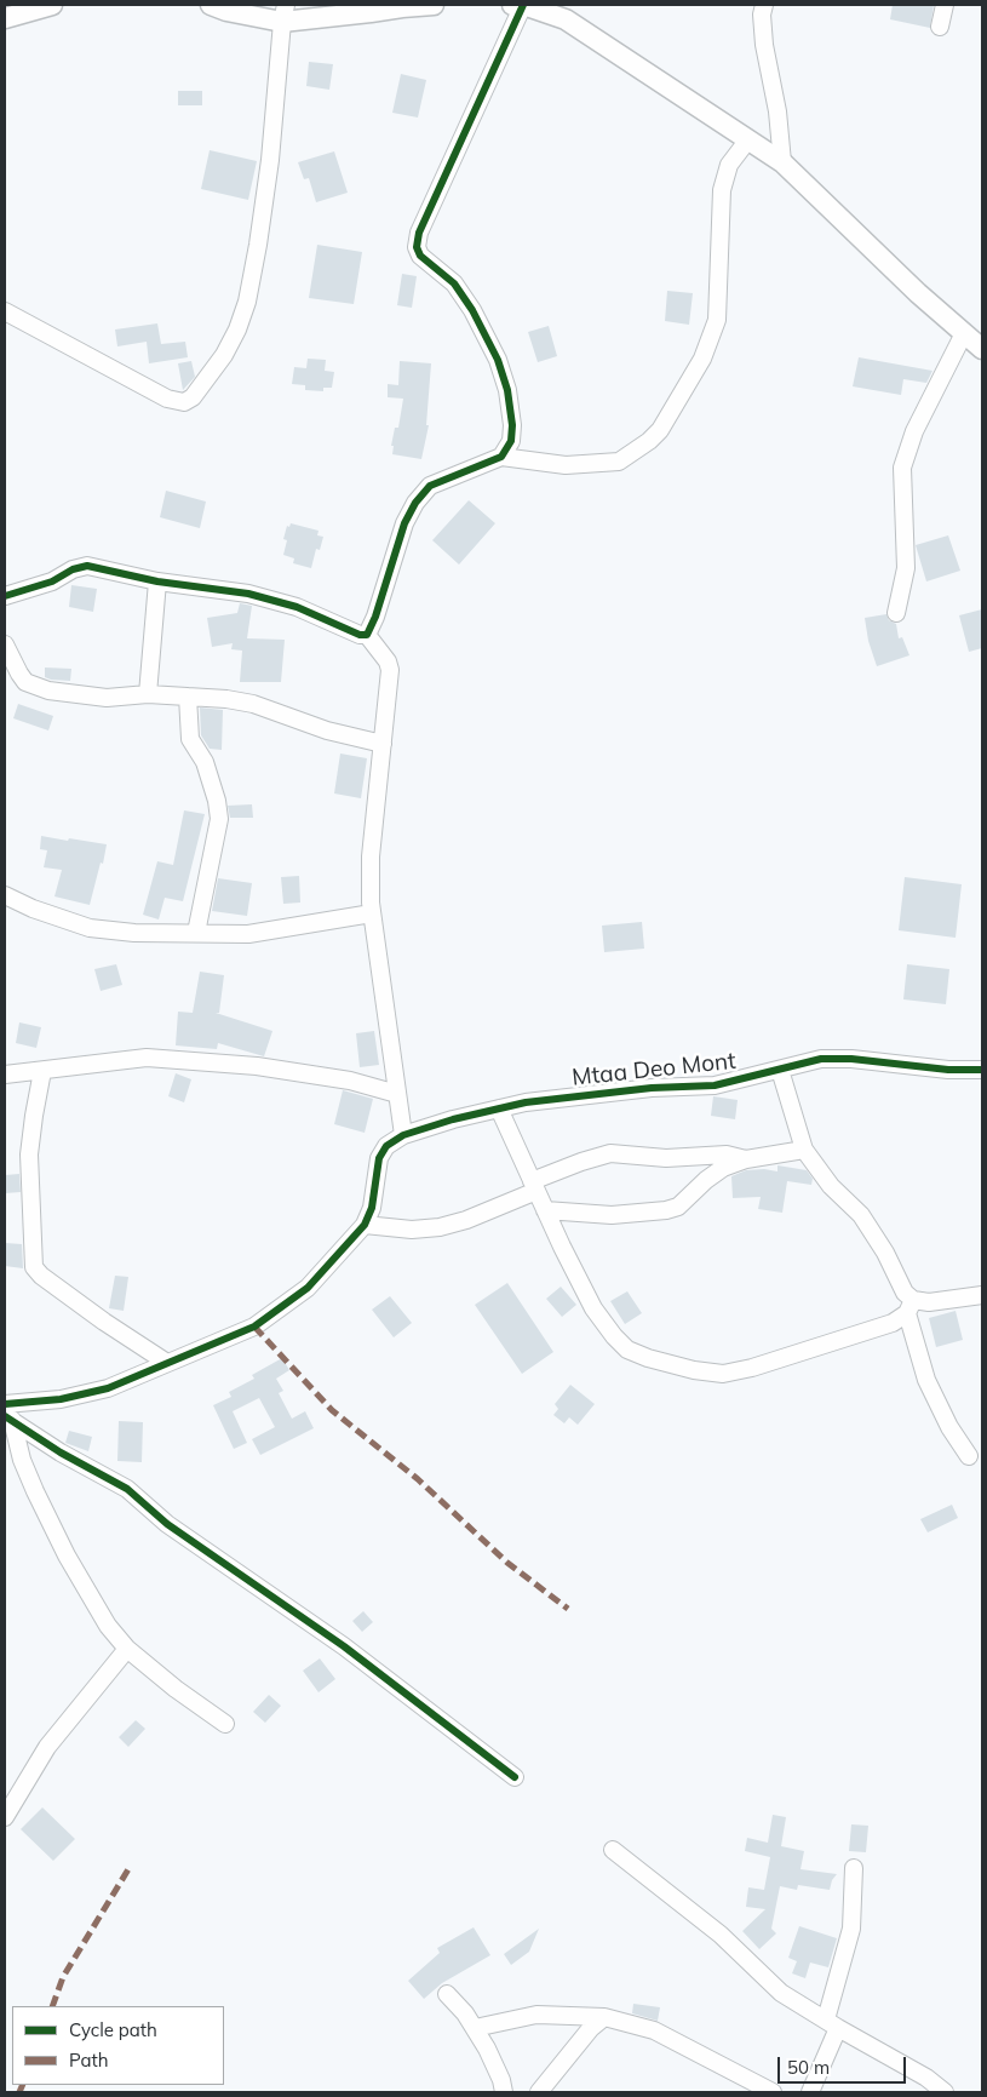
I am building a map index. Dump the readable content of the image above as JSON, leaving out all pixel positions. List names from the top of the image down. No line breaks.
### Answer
{"streets":{"street":["Mtaa Deo Mont"]},"legend":["Cycle path","Path"],"scale_bar":"50 m"}
